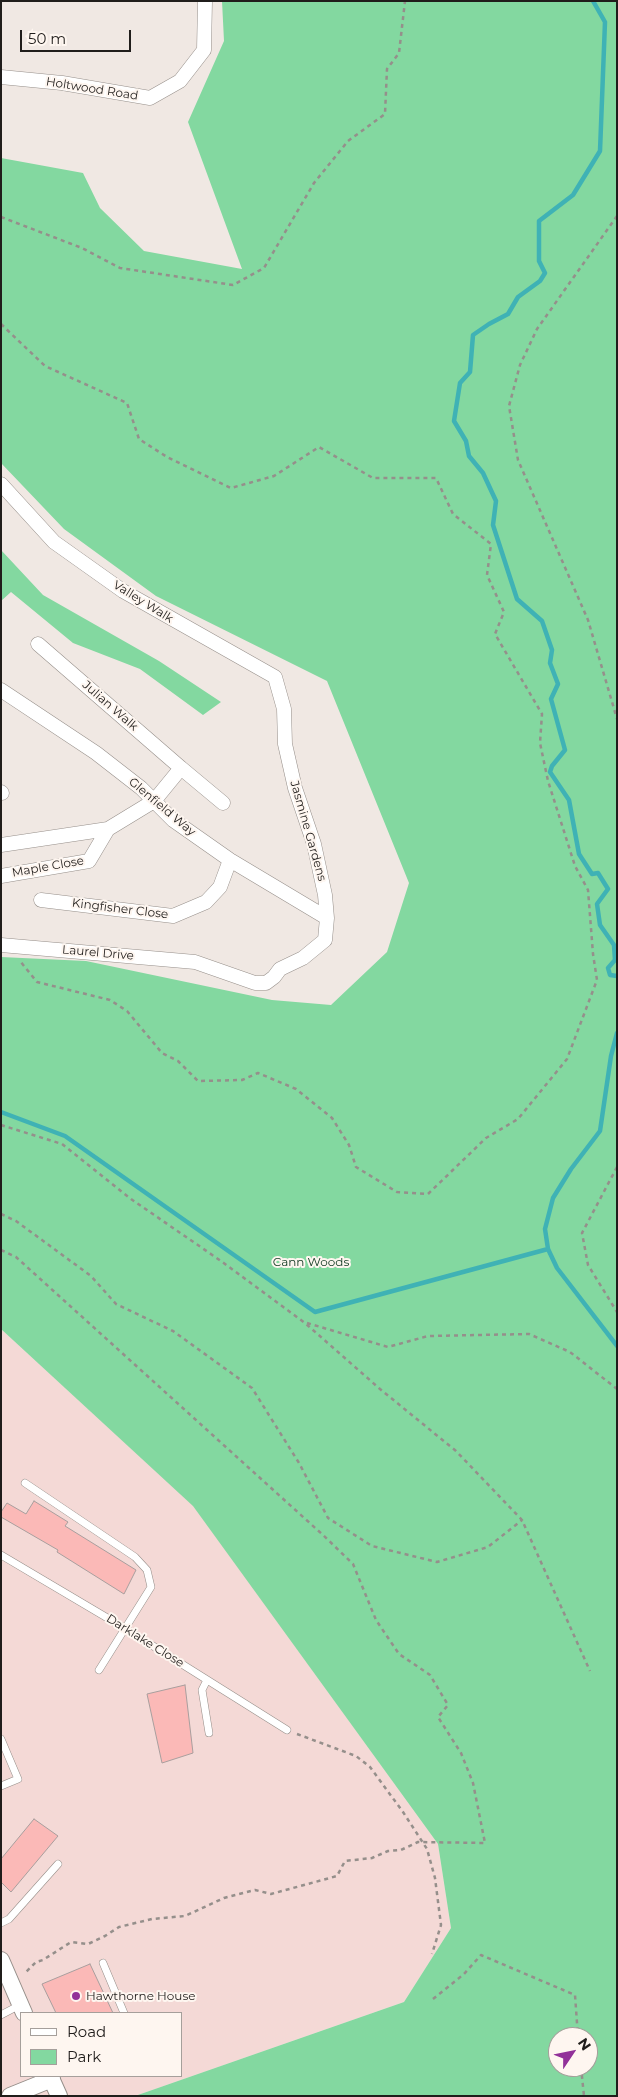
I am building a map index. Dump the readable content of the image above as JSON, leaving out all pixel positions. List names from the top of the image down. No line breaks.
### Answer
{"streets":{"street":["Holtwood Road","Valley Walk","Julian Walk","Glenfield Way","Jasmine Gardens","Maple Close","Kingfisher Close","Laurel Drive"],"lane":["Darklake Close"]},"crossings":[["Valley Walk","Jasmine Gardens"],["Glenfield Way","Jasmine Gardens"],["Glenfield Way","Kingfisher Close"],["Jasmine Gardens","Laurel Drive"]],"parks":["Cann Woods"],"places":["Hawthorne House"],"legend":["Road","Park"],"scale_bar":"50 m","north":"top right"}
